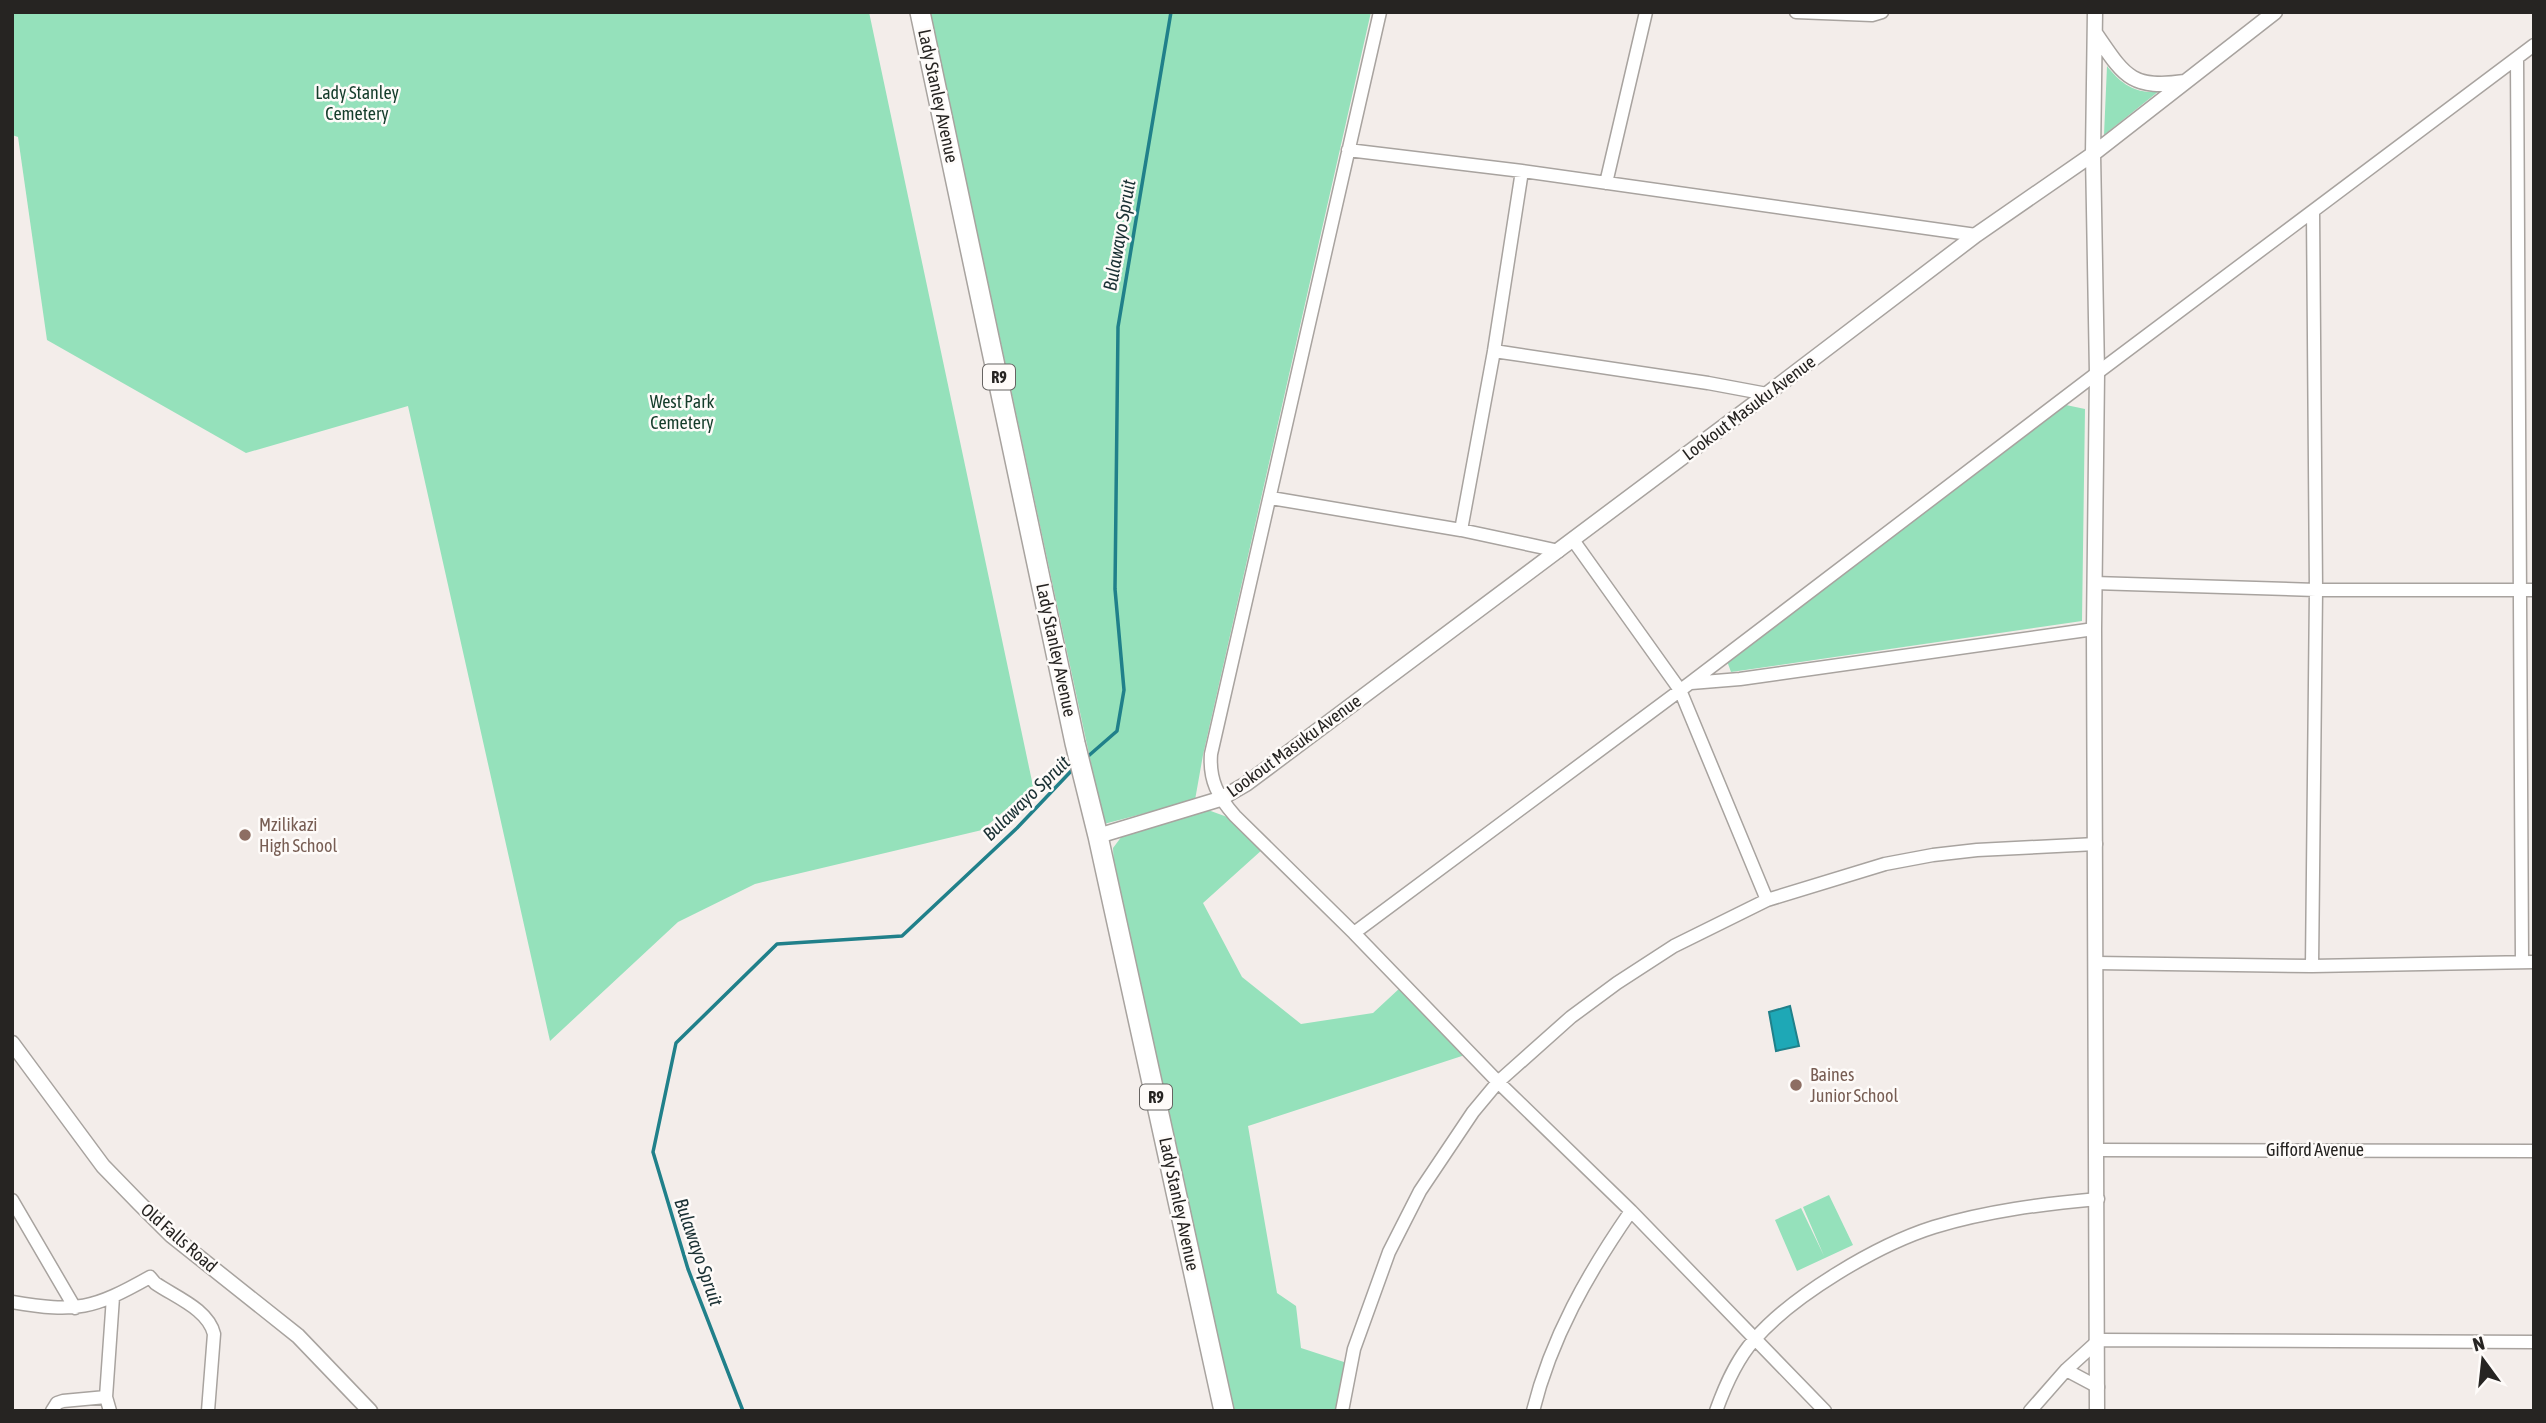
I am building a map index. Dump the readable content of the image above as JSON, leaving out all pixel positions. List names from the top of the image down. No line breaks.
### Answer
{"streets":{"highway":["Lady Stanley Avenue","R9"],"street":["Lookout Masuku Avenue","Gifford Avenue","Old Falls Road"]},"crossings":[["Lady Stanley Avenue","Lookout Masuku Avenue"]],"water":["Bulawayo Spruit"],"parks":["Lady Stanley Cemetery","West Park Cemetery"],"places":["Mzilikazi High School","Baines Junior School"],"north":"top"}
